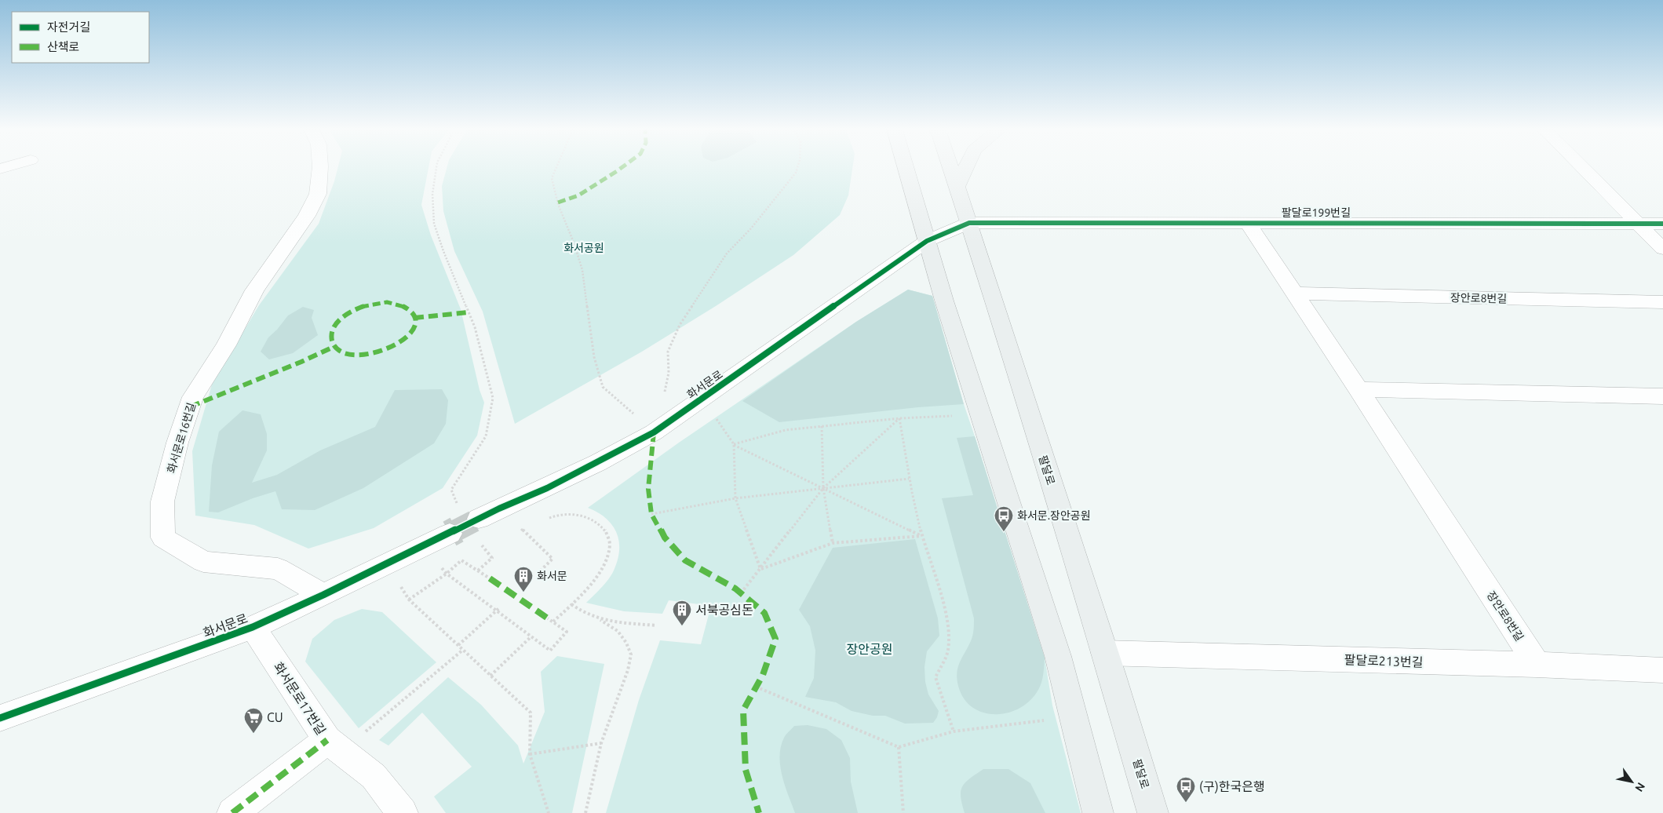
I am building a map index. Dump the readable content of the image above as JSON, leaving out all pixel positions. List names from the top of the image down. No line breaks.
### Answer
{"streets":{"main road":["팔달로"],"street":["팔달로199번길","장안로8번길","화서문로","화서문로16번길","팔달로213번길","화서문로17번길"]},"crossings":[["팔달로199번길","장안로8번길"],["팔달로199번길","화서문로"],["팔달로199번길","팔달로"],["장안로8번길","팔달로213번길"],["화서문로","화서문로16번길"],["화서문로","팔달로"],["화서문로","화서문로17번길"],["팔달로","팔달로213번길"]],"parks":["화서공원","장안공원"],"places":{"bus stop":["화서문.장안공원","(구)한국은행"],"building":["화서문","서북공심돈"],"supermarket":["CU"]},"legend":["자전거길","산책로"],"north":"bottom right"}
